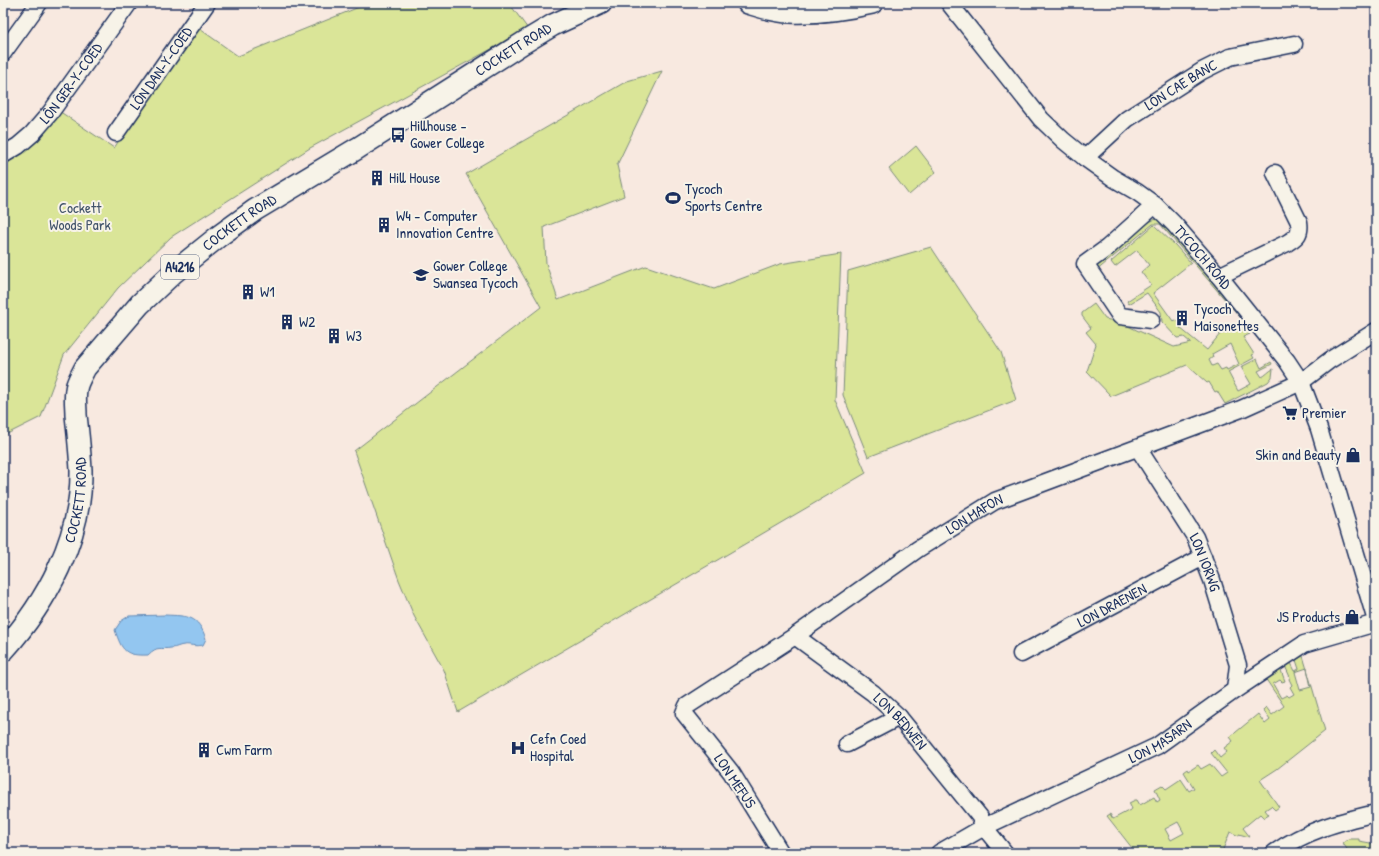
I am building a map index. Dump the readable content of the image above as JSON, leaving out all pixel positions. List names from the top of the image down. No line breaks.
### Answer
{"streets":{"main road":["COCKETT ROAD","A4216"],"street":["LÔN DAN-Y-COED","LÔN GER-Y-COED","LÔN CAE BANC","TYCOCH ROAD","LON MAFON","LON IORWG","LON DRAENEN","LON BEDWEN","LON MASARN","LON MEFUS"]},"crossings":[["LÔN CAE BANC","TYCOCH ROAD"],["TYCOCH ROAD","LON MAFON"],["TYCOCH ROAD","LON MASARN"],["LON MAFON","LON IORWG"],["LON MAFON","LON BEDWEN"],["LON MAFON","LON MEFUS"],["LON IORWG","LON DRAENEN"],["LON IORWG","LON MASARN"],["LON BEDWEN","LON MASARN"]],"parks":["Cockett Woods Park"],"places":{"bus stop":["Hillhouse - Gower College"],"building":["Hill House","W4 - Computer Innovation Centre","W1","Tycoch Maisonettes","W2","W3","Cwm Farm"],"sports":["Tycoch Sports Centre"],"school or university":["Gower College Swansea Tycoch"],"supermarket":["Premier"],"shop":["Skin and Beauty","JS Products"],"hospital":["Cefn Coed Hospital"]}}
